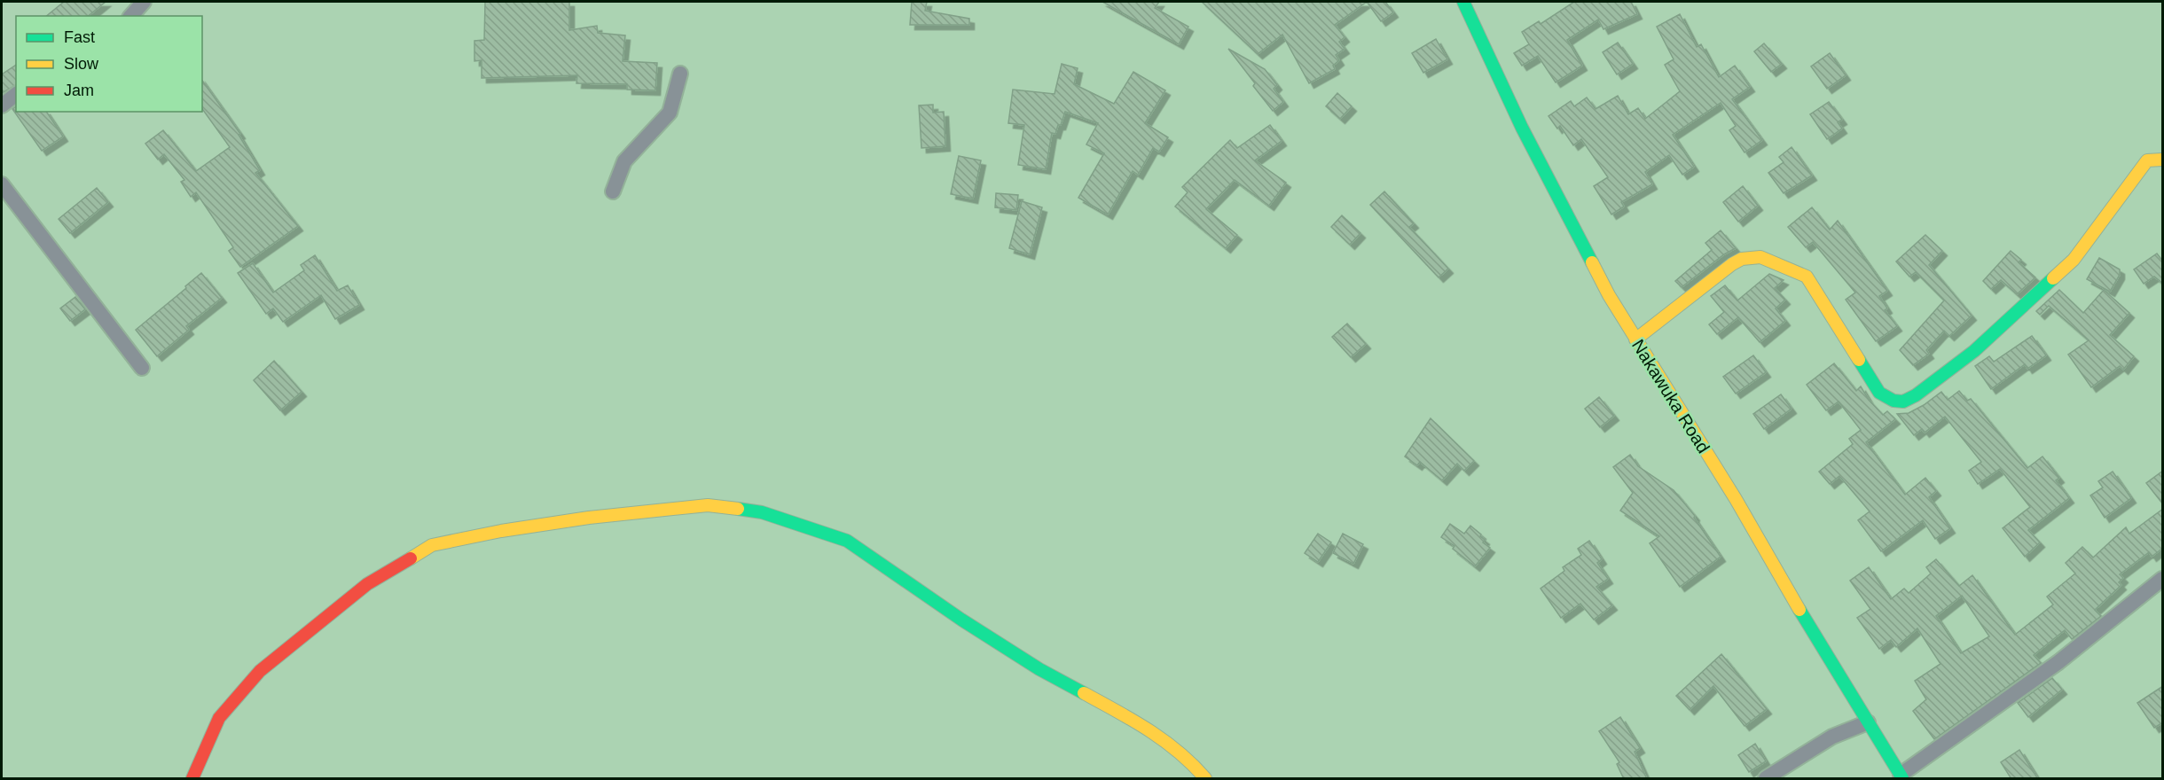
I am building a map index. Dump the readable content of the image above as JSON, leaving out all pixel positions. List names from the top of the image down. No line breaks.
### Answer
{"streets":{"street":["Nakawuka Road"]},"legend":["Fast","Slow","Jam"]}
